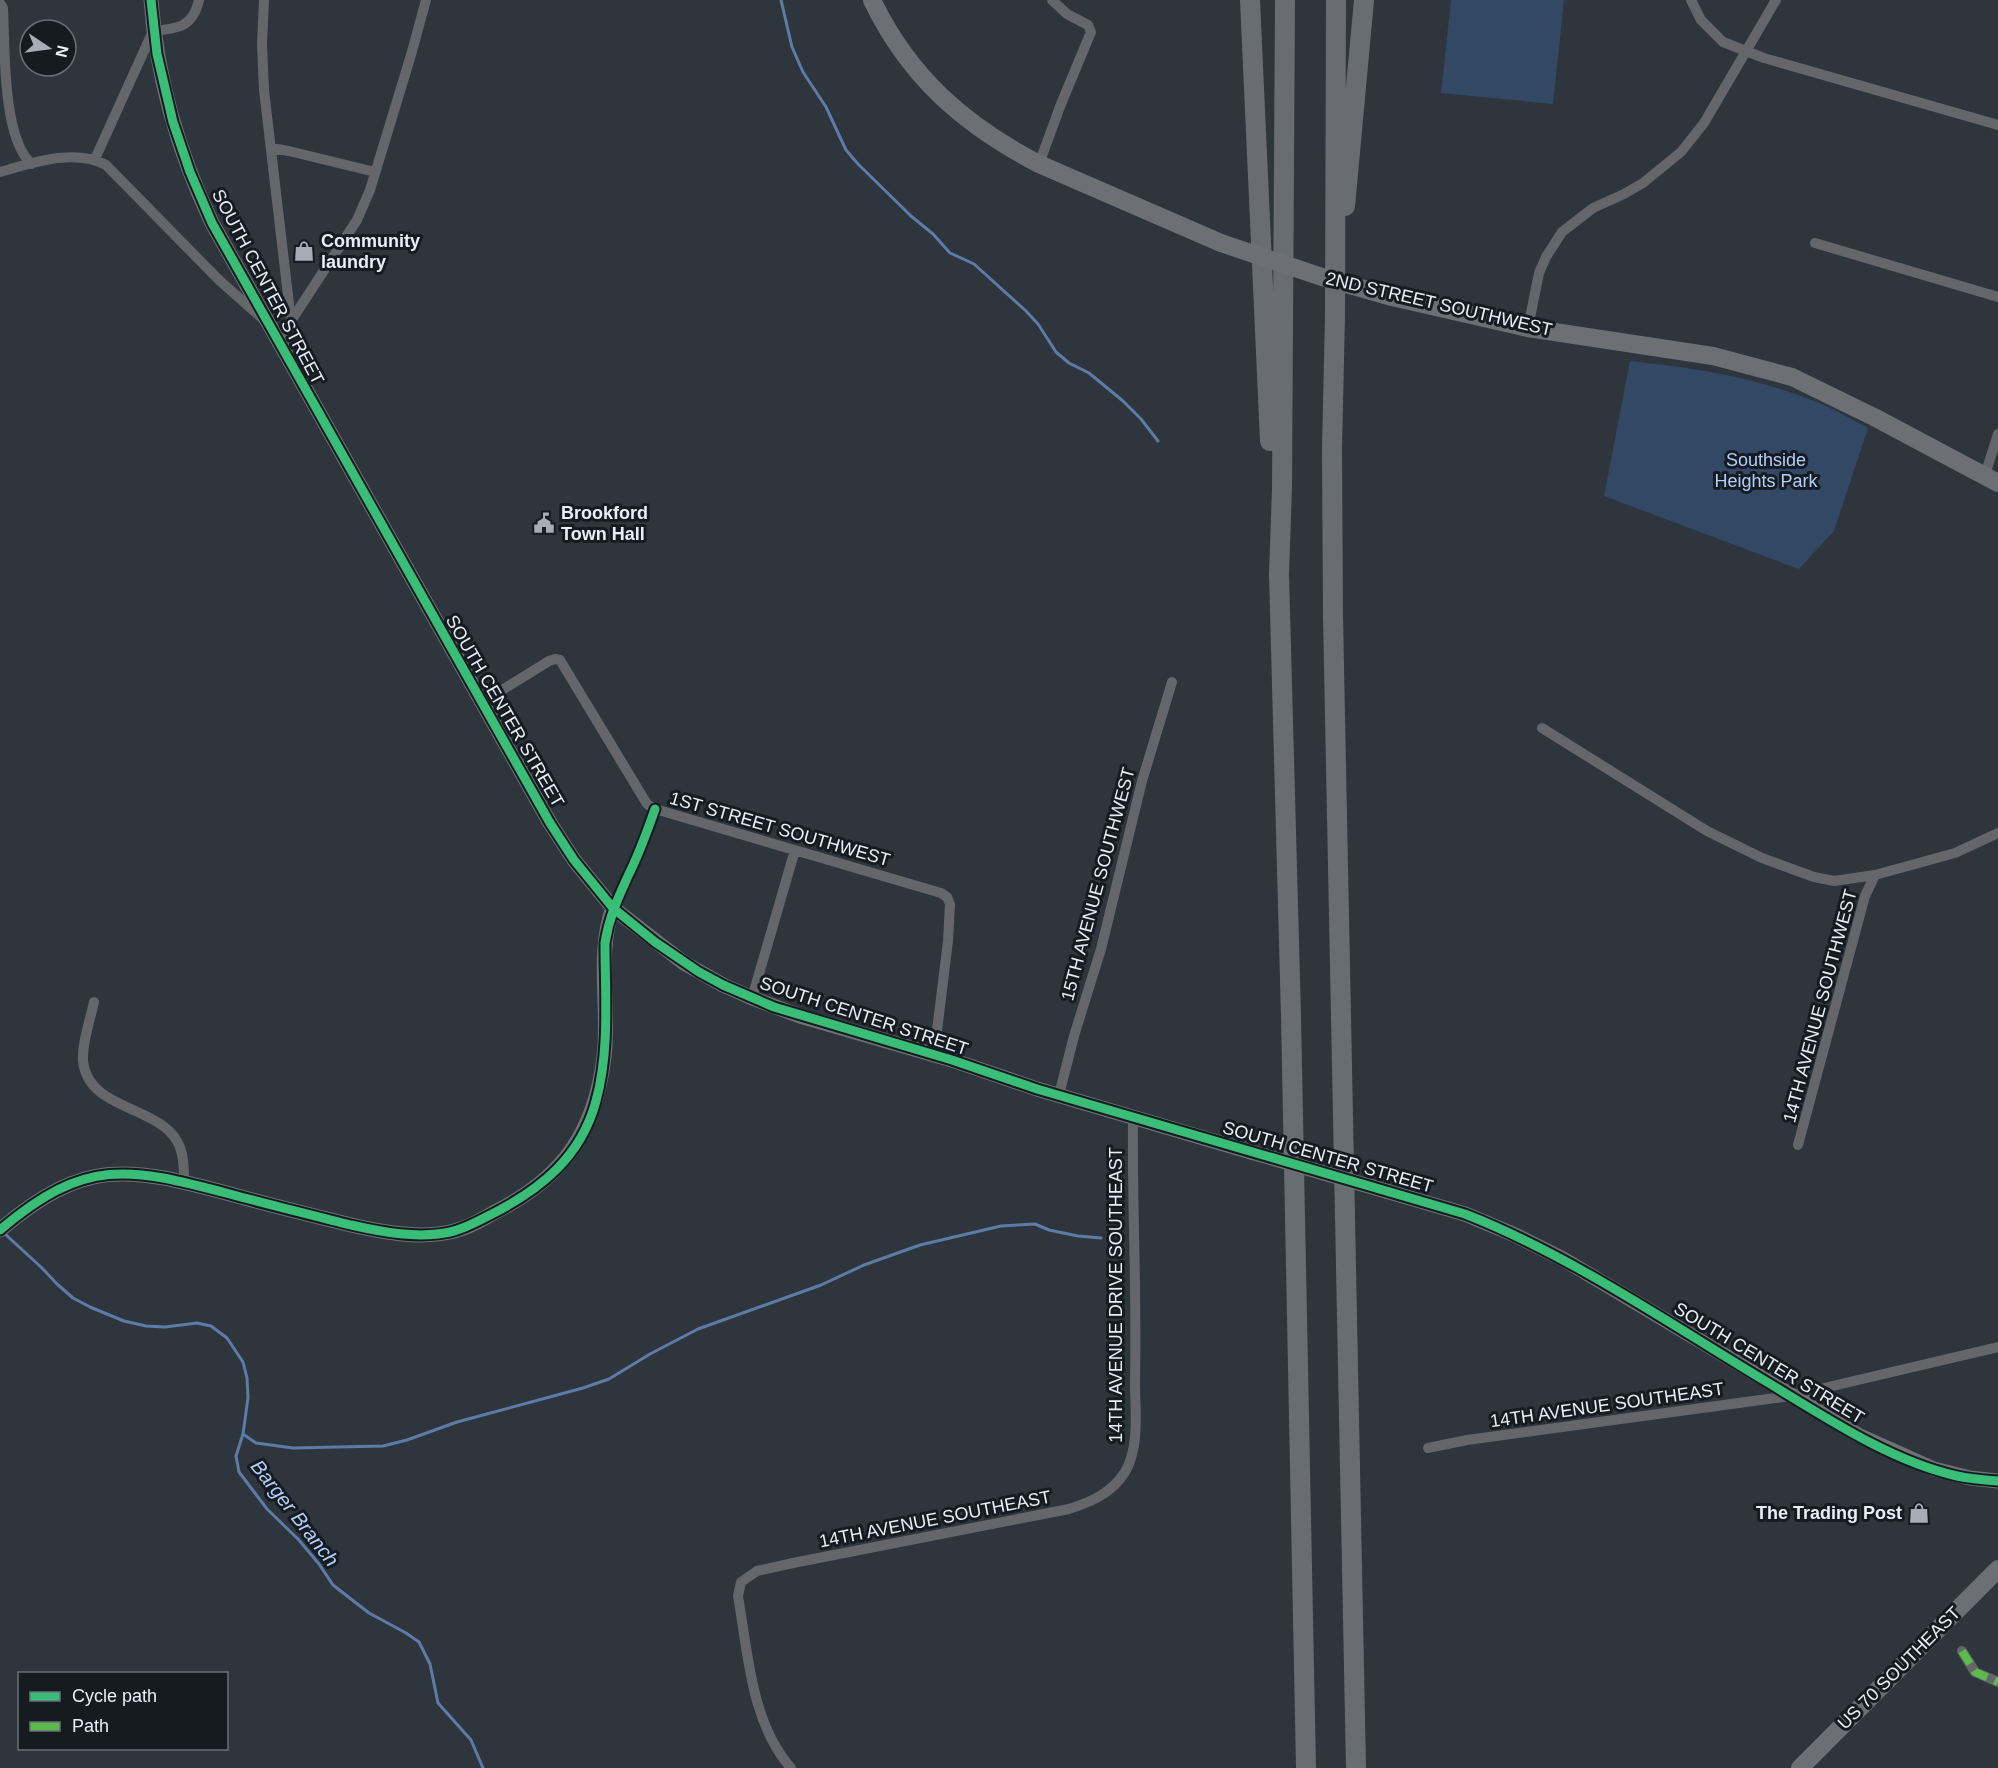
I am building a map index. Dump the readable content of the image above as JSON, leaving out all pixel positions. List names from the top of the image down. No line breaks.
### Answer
{"streets":{"main road":["2ND STREET SOUTHWEST","US 70 SOUTHEAST"],"street":["SOUTH CENTER STREET","1ST STREET SOUTHWEST","15TH AVENUE SOUTHWEST","14TH AVENUE SOUTHWEST","14TH AVENUE DRIVE SOUTHEAST","14TH AVENUE SOUTHEAST"]},"crossings":[["SOUTH CENTER STREET","1ST STREET SOUTHWEST"],["SOUTH CENTER STREET","15TH AVENUE SOUTHWEST"],["SOUTH CENTER STREET","14TH AVENUE DRIVE SOUTHEAST"],["SOUTH CENTER STREET","14TH AVENUE SOUTHEAST"],["14TH AVENUE DRIVE SOUTHEAST","14TH AVENUE SOUTHEAST"]],"water":["Barger Branch"],"parks":["Southside Heights Park"],"places":{"shop":["Community laundry","The Trading Post"],"public building":["Brookford Town Hall"]},"legend":["Cycle path","Path"],"north":"right"}
